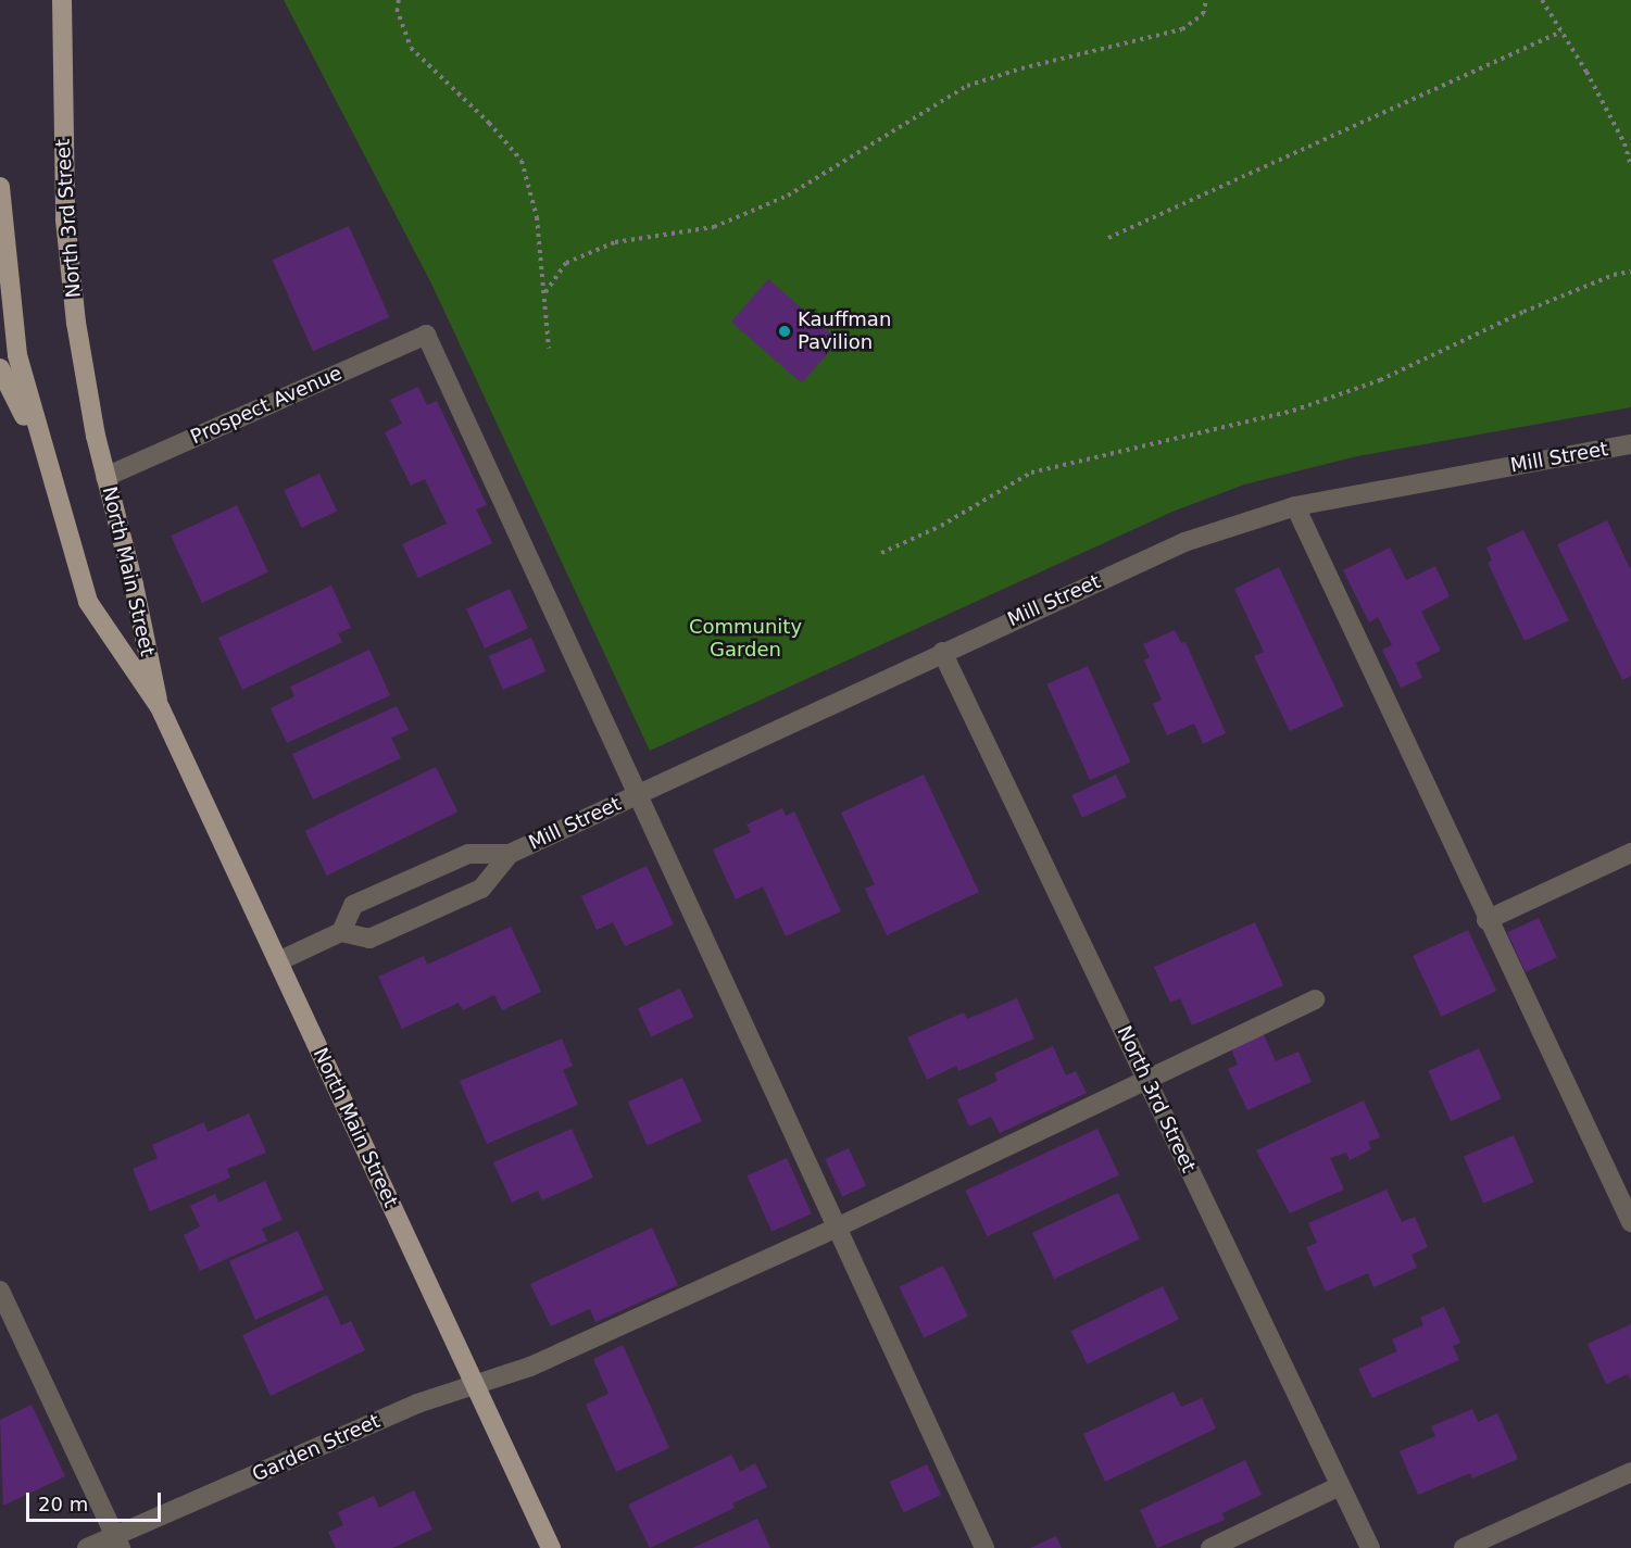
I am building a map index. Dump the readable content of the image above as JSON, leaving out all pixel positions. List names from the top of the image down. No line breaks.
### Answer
{"streets":{"main road":["North 3rd Street","North Main Street"],"street":["Prospect Avenue","Mill Street","Garden Street"]},"crossings":[["North 3rd Street","Mill Street"],["North 3rd Street","North Main Street"],["North 3rd Street","Garden Street"],["Prospect Avenue","Mill Street"],["Prospect Avenue","North Main Street"],["North Main Street","Garden Street"]],"parks":["Community Garden"],"places":["Kauffman Pavilion"],"scale_bar":"20 m"}
